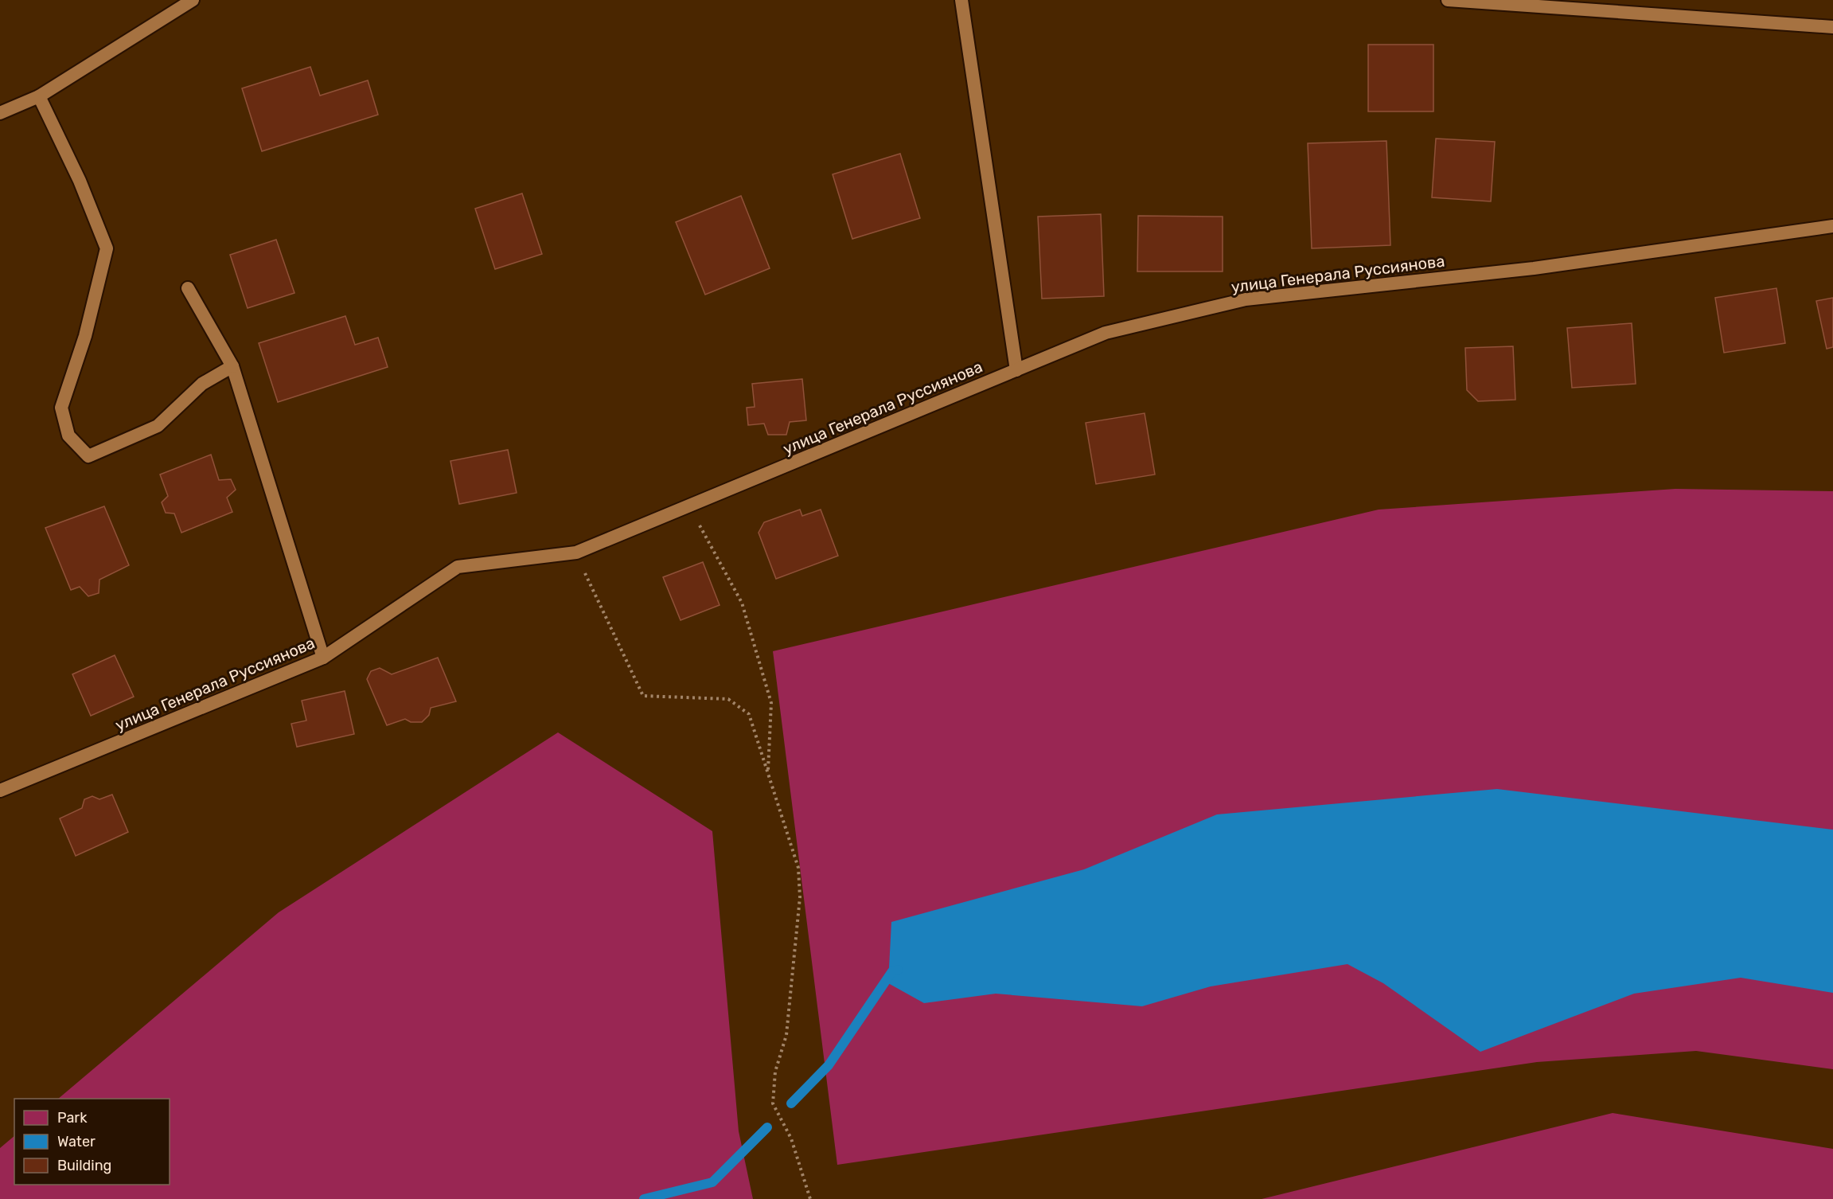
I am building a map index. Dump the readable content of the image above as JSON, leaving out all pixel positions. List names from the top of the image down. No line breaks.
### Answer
{"streets":{"lane":["улица Генерала Руссиянова"]},"legend":["Park","Water","Building"]}
